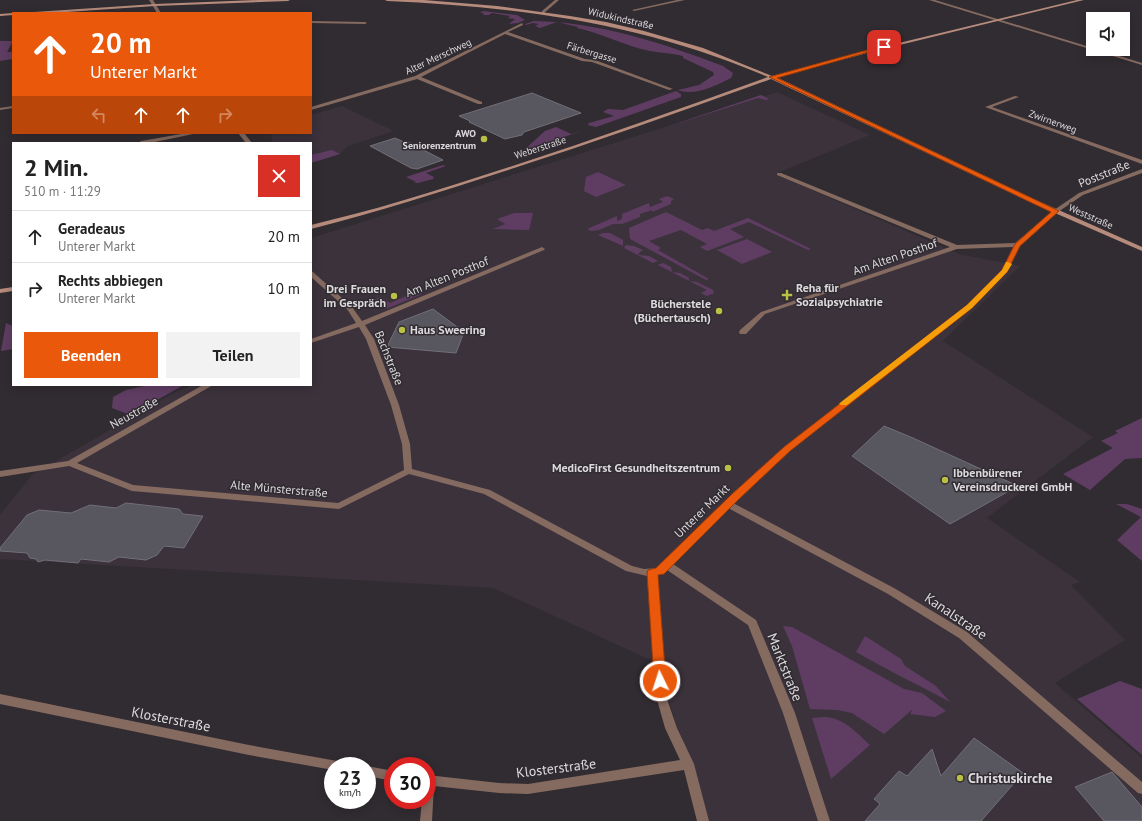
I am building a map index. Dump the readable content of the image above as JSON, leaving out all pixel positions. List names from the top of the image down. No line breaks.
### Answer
{"streets":{"main road":["Widukindstraße","Weberstraße","Weststraße"],"street":["Färbergasse","Alter Merschweg","Zwirnerweg","Poststraße","Am Alten Posthof","Bachstraße","Neustraße","Alte Münsterstraße","Unterer Markt","Kanalstraße","Marktstraße","Klosterstraße"]},"crossings":[["Widukindstraße","Weberstraße"],["Widukindstraße","Weststraße"],["Färbergasse","Alter Merschweg"],["Weberstraße","Weststraße"],["Poststraße","Weststraße"],["Poststraße","Am Alten Posthof"],["Poststraße","Unterer Markt"],["Am Alten Posthof","Bachstraße"],["Bachstraße","Alte Münsterstraße"],["Neustraße","Alte Münsterstraße"],["Unterer Markt","Kanalstraße"],["Unterer Markt","Marktstraße"]],"places":{"other":["AWO Seniorenzentrum","Drei Frauen im Gespräch","Bücherstele (Büchertausch)","Haus Sweering","MedicoFirst Gesundheitszentrum","Ibbenbürener Vereinsdruckerei GmbH","Christuskirche"],"health":["Reha für Sozialpsychiatrie"]},"page":{"turn":["20 m","Unterer Markt"],"heading":["2 Min.","510 m · 11:29"],"list":[{"name":"Geradeaus","note":"Unterer Markt","value":"20 m"},{"name":"Rechts abbiegen","note":"Unterer Markt","value":"10 m"}],"buttons":["Beenden","Teilen"],"speed":"23 km/h","limit":"30"}}
